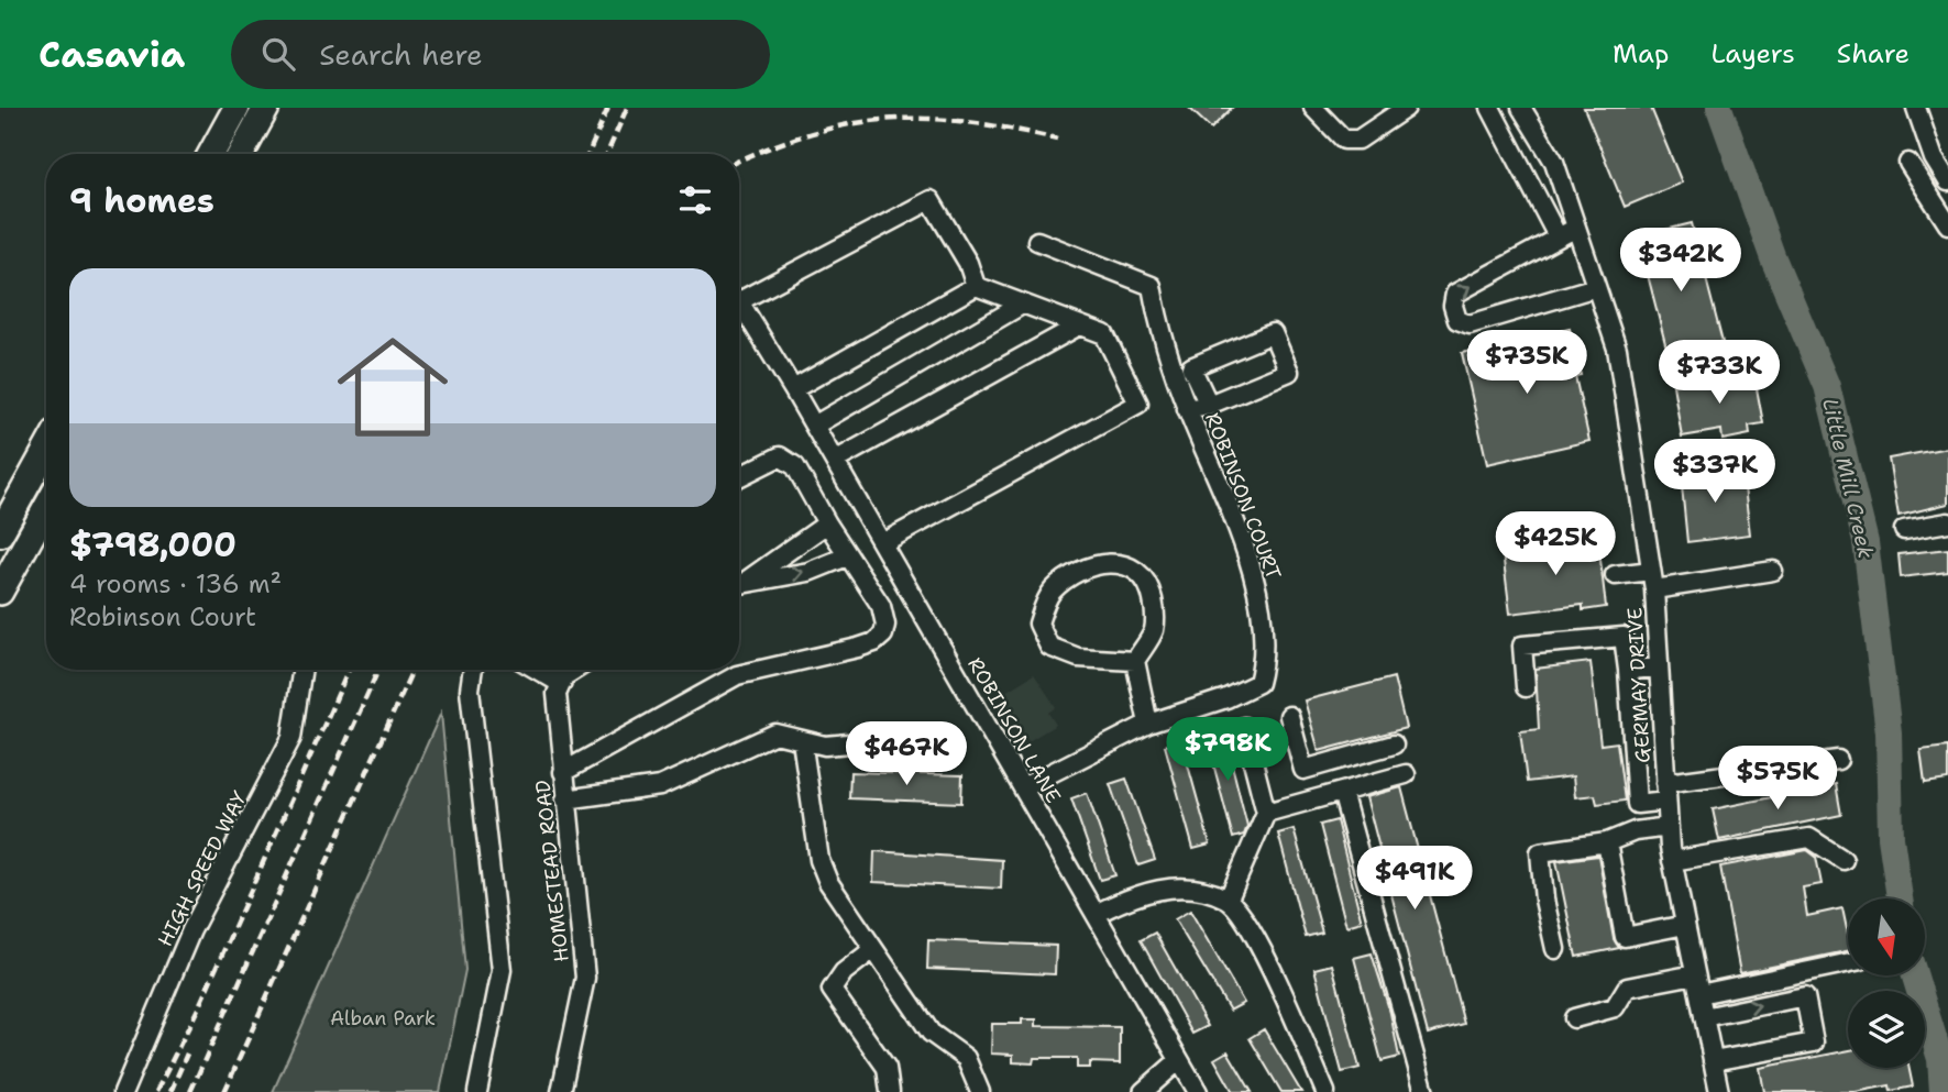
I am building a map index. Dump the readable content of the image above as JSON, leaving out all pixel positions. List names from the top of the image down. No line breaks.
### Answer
{"streets":{"street":["ROBINSON COURT","GERMAY DRIVE","ROBINSON LANE","HIGH SPEED WAY","HOMESTEAD ROAD"]},"crossings":[["ROBINSON COURT","ROBINSON LANE"]],"water":["Little Mill Creek"],"parks":["Alban Park"],"north":"bottom","page":{"header":"Casavia","search":"Search here","nav":["Map","Layers","Share"],"heading":"9 homes","price":["$342K","$735K","$733K","$337K","$425K","$798K","$467K","$575K","$491K"],"list":[{"name":"$798,000","note":"4 rooms · 136 m² · Robinson Court"}]}}
